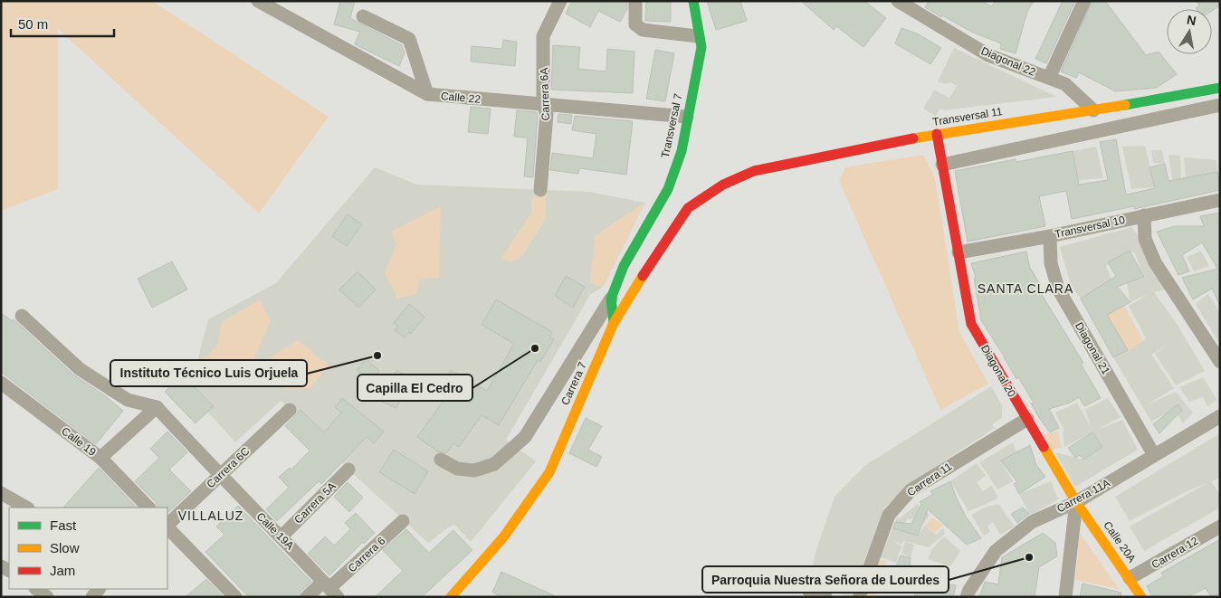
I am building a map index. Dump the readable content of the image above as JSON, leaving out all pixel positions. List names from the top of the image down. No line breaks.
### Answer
{"streets":{"street":["Diagonal 22","Carrera 6A","Calle 22","Transversal 11","Transversal 7","Transversal 10","Diagonal 21","Diagonal 20","Carrera 7","Calle 19","Carrera 6C","Carrera 11","Carrera 11A","Carrera 5A","Calle 19A","Calle 20A","Carrera 12","Carrera 6"]},"crossings":[["Diagonal 22","Transversal 11"],["Carrera 6A","Calle 22"],["Calle 22","Transversal 7"],["Transversal 11","Diagonal 20"],["Transversal 11","Carrera 7"],["Transversal 10","Diagonal 21"],["Transversal 10","Diagonal 20"],["Diagonal 21","Carrera 11A"],["Diagonal 20","Carrera 11"],["Diagonal 20","Carrera 11A"],["Diagonal 20","Calle 20A"],["Carrera 6C","Calle 19A"],["Carrera 11A","Calle 20A"],["Carrera 5A","Calle 19A"],["Calle 19A","Carrera 6"],["Calle 20A","Carrera 12"]],"districts":["SANTA CLARA","VILLALUZ"],"places":["Capilla El Cedro","Instituto Técnico Luis Orjuela","Parroquia Nuestra Señora de Lourdes"],"legend":["Fast","Slow","Jam"],"scale_bar":"50 m","north":"top"}
